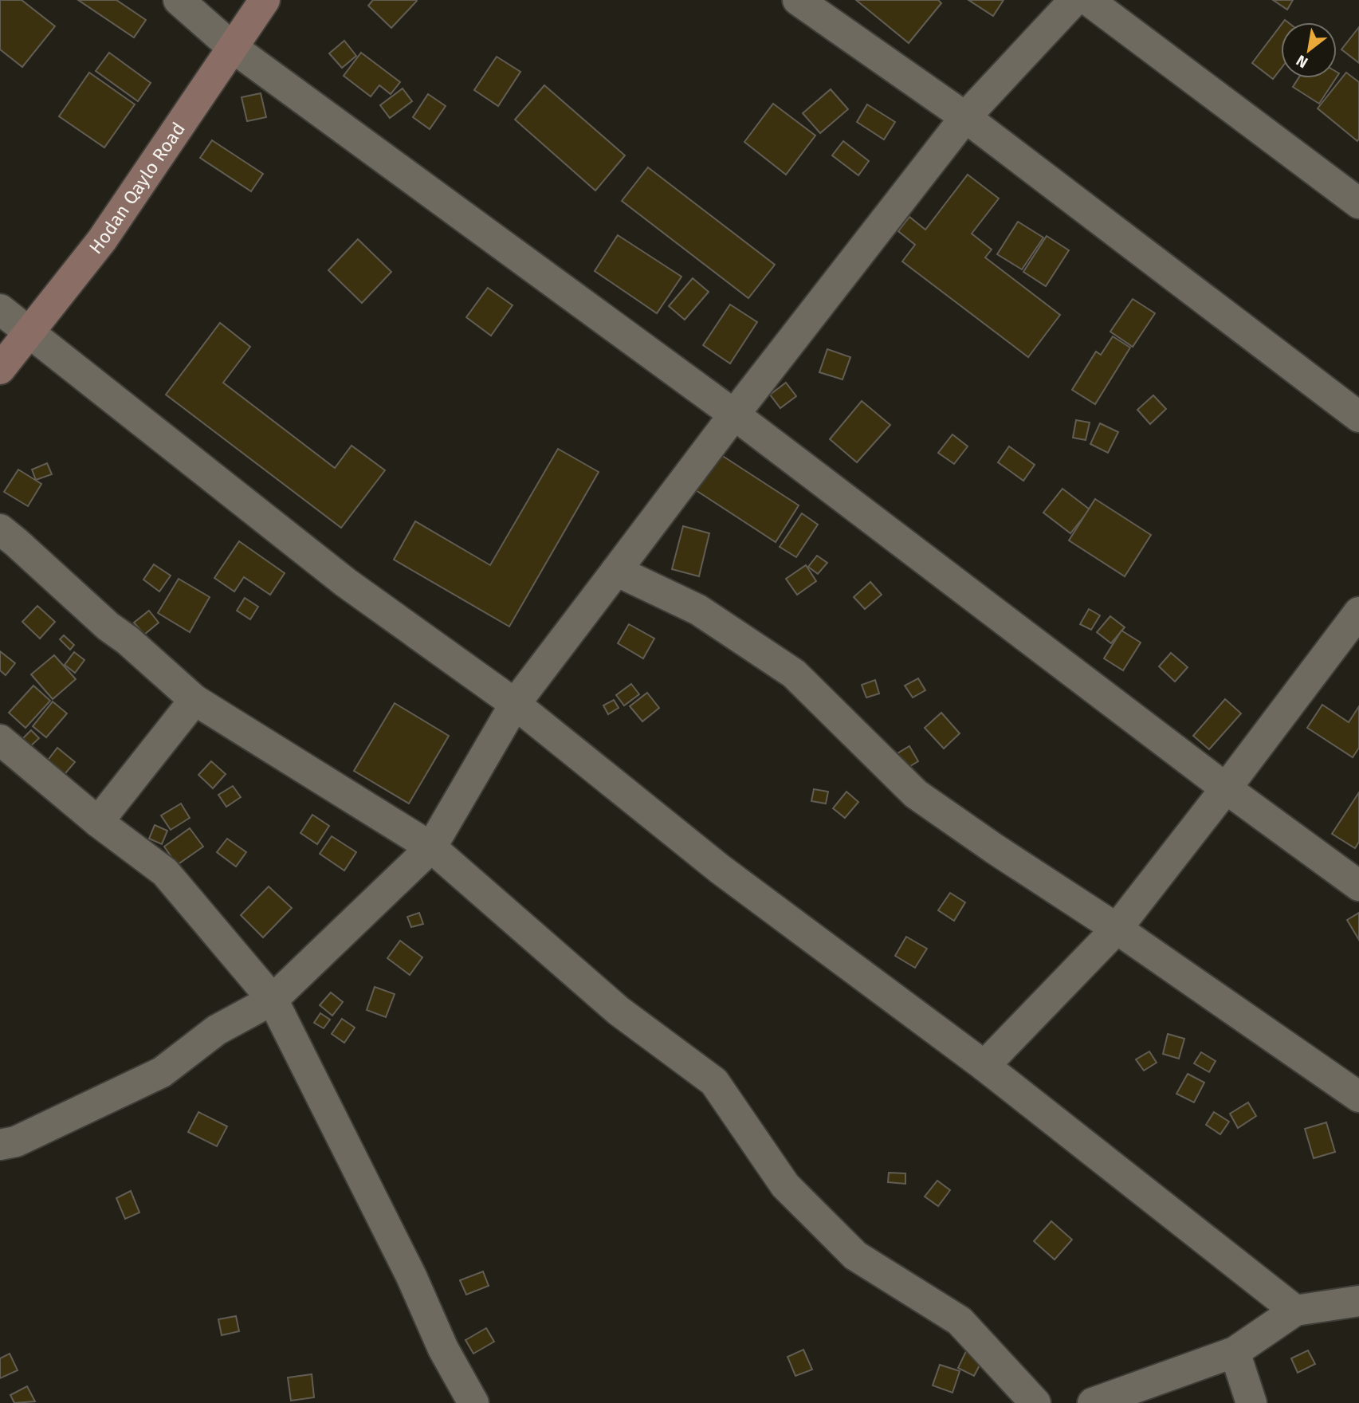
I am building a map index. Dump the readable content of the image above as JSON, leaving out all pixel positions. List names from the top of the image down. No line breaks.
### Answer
{"streets":{"street":["Hodan Qaylo Road"]},"north":"bottom left"}
